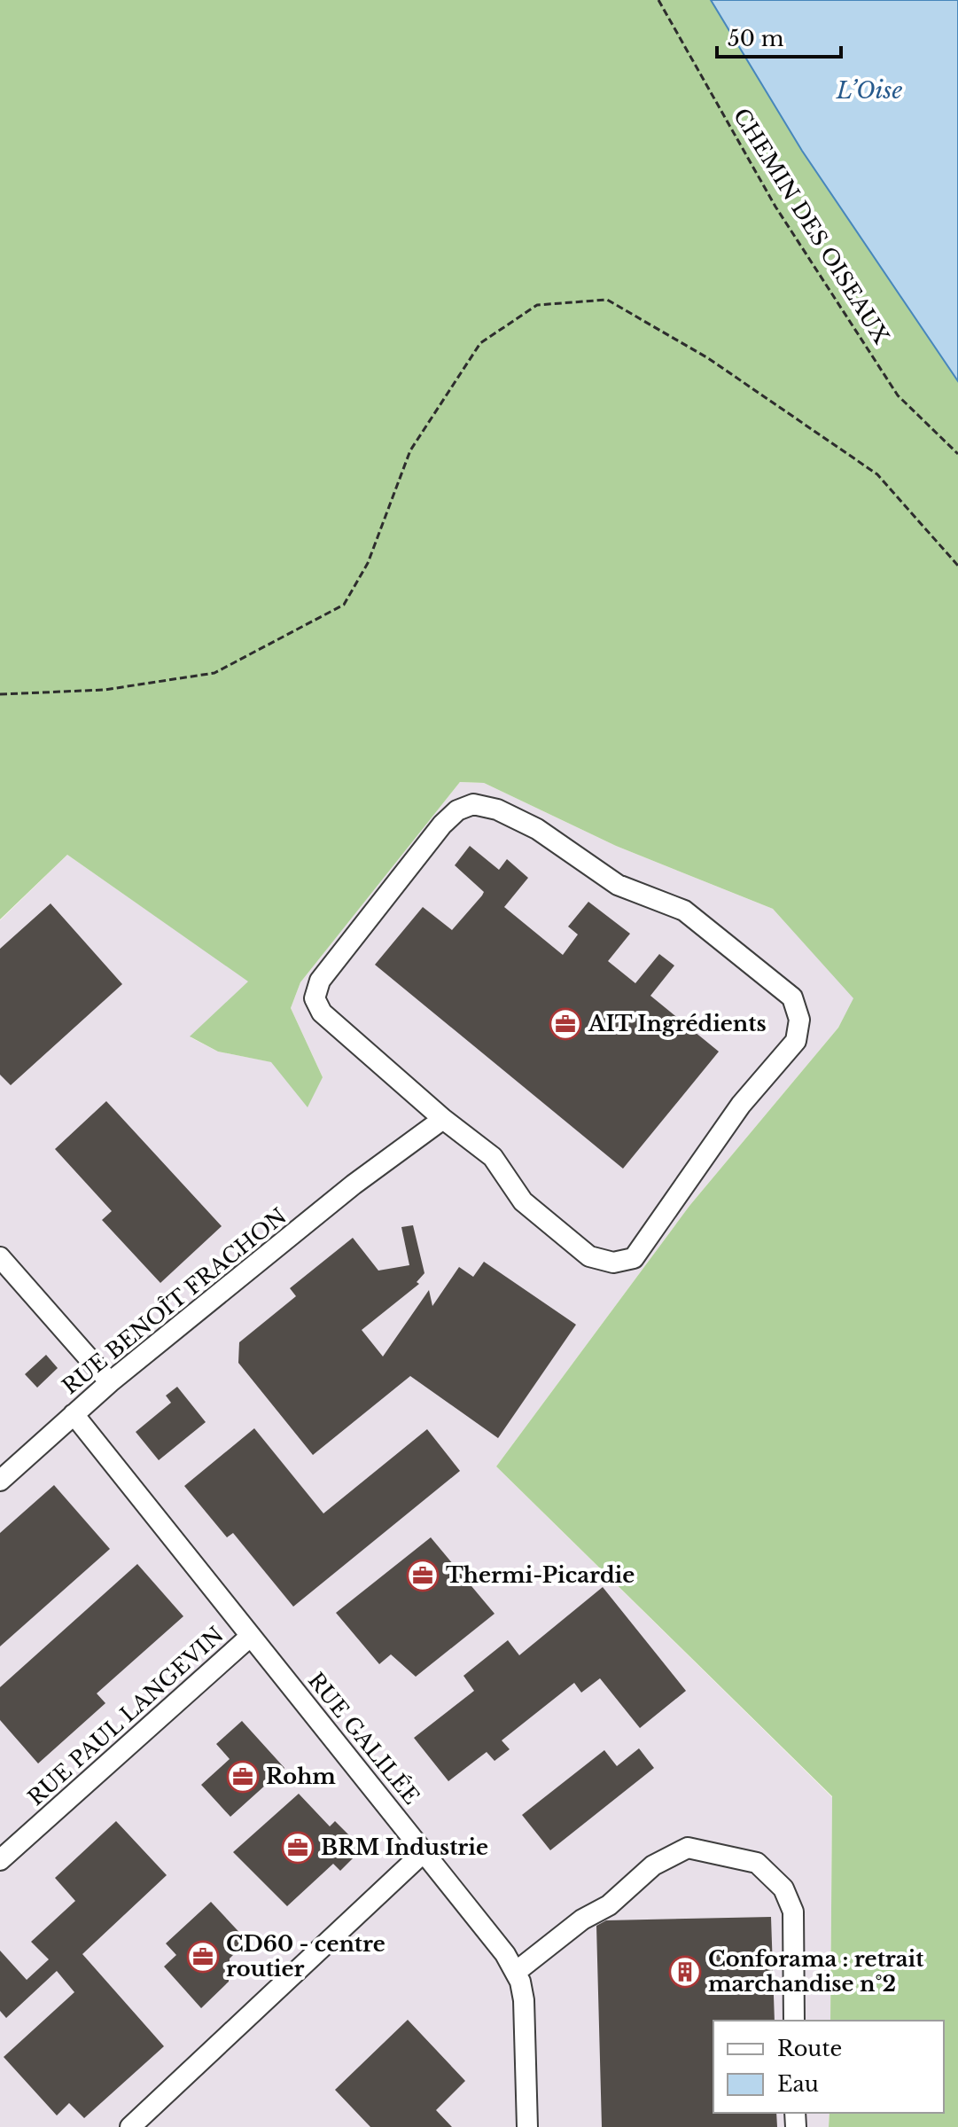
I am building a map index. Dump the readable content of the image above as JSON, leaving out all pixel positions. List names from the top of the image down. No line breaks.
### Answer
{"streets":{"street":["RUE BENOÎT FRACHON","RUE PAUL LANGEVIN","RUE GALILÉE"],"path":["CHEMIN DES OISEAUX"]},"crossings":[["RUE BENOÎT FRACHON","RUE GALILÉE"],["RUE PAUL LANGEVIN","RUE GALILÉE"]],"water":["L’Oise"],"places":{"office":["AIT Ingrédients","Thermi-Picardie","Rohm","BRM Industrie","CD60 - centre routier"],"building":["Conforama : retrait marchandise n°2"]},"legend":["Route","Eau"],"scale_bar":"50 m"}
